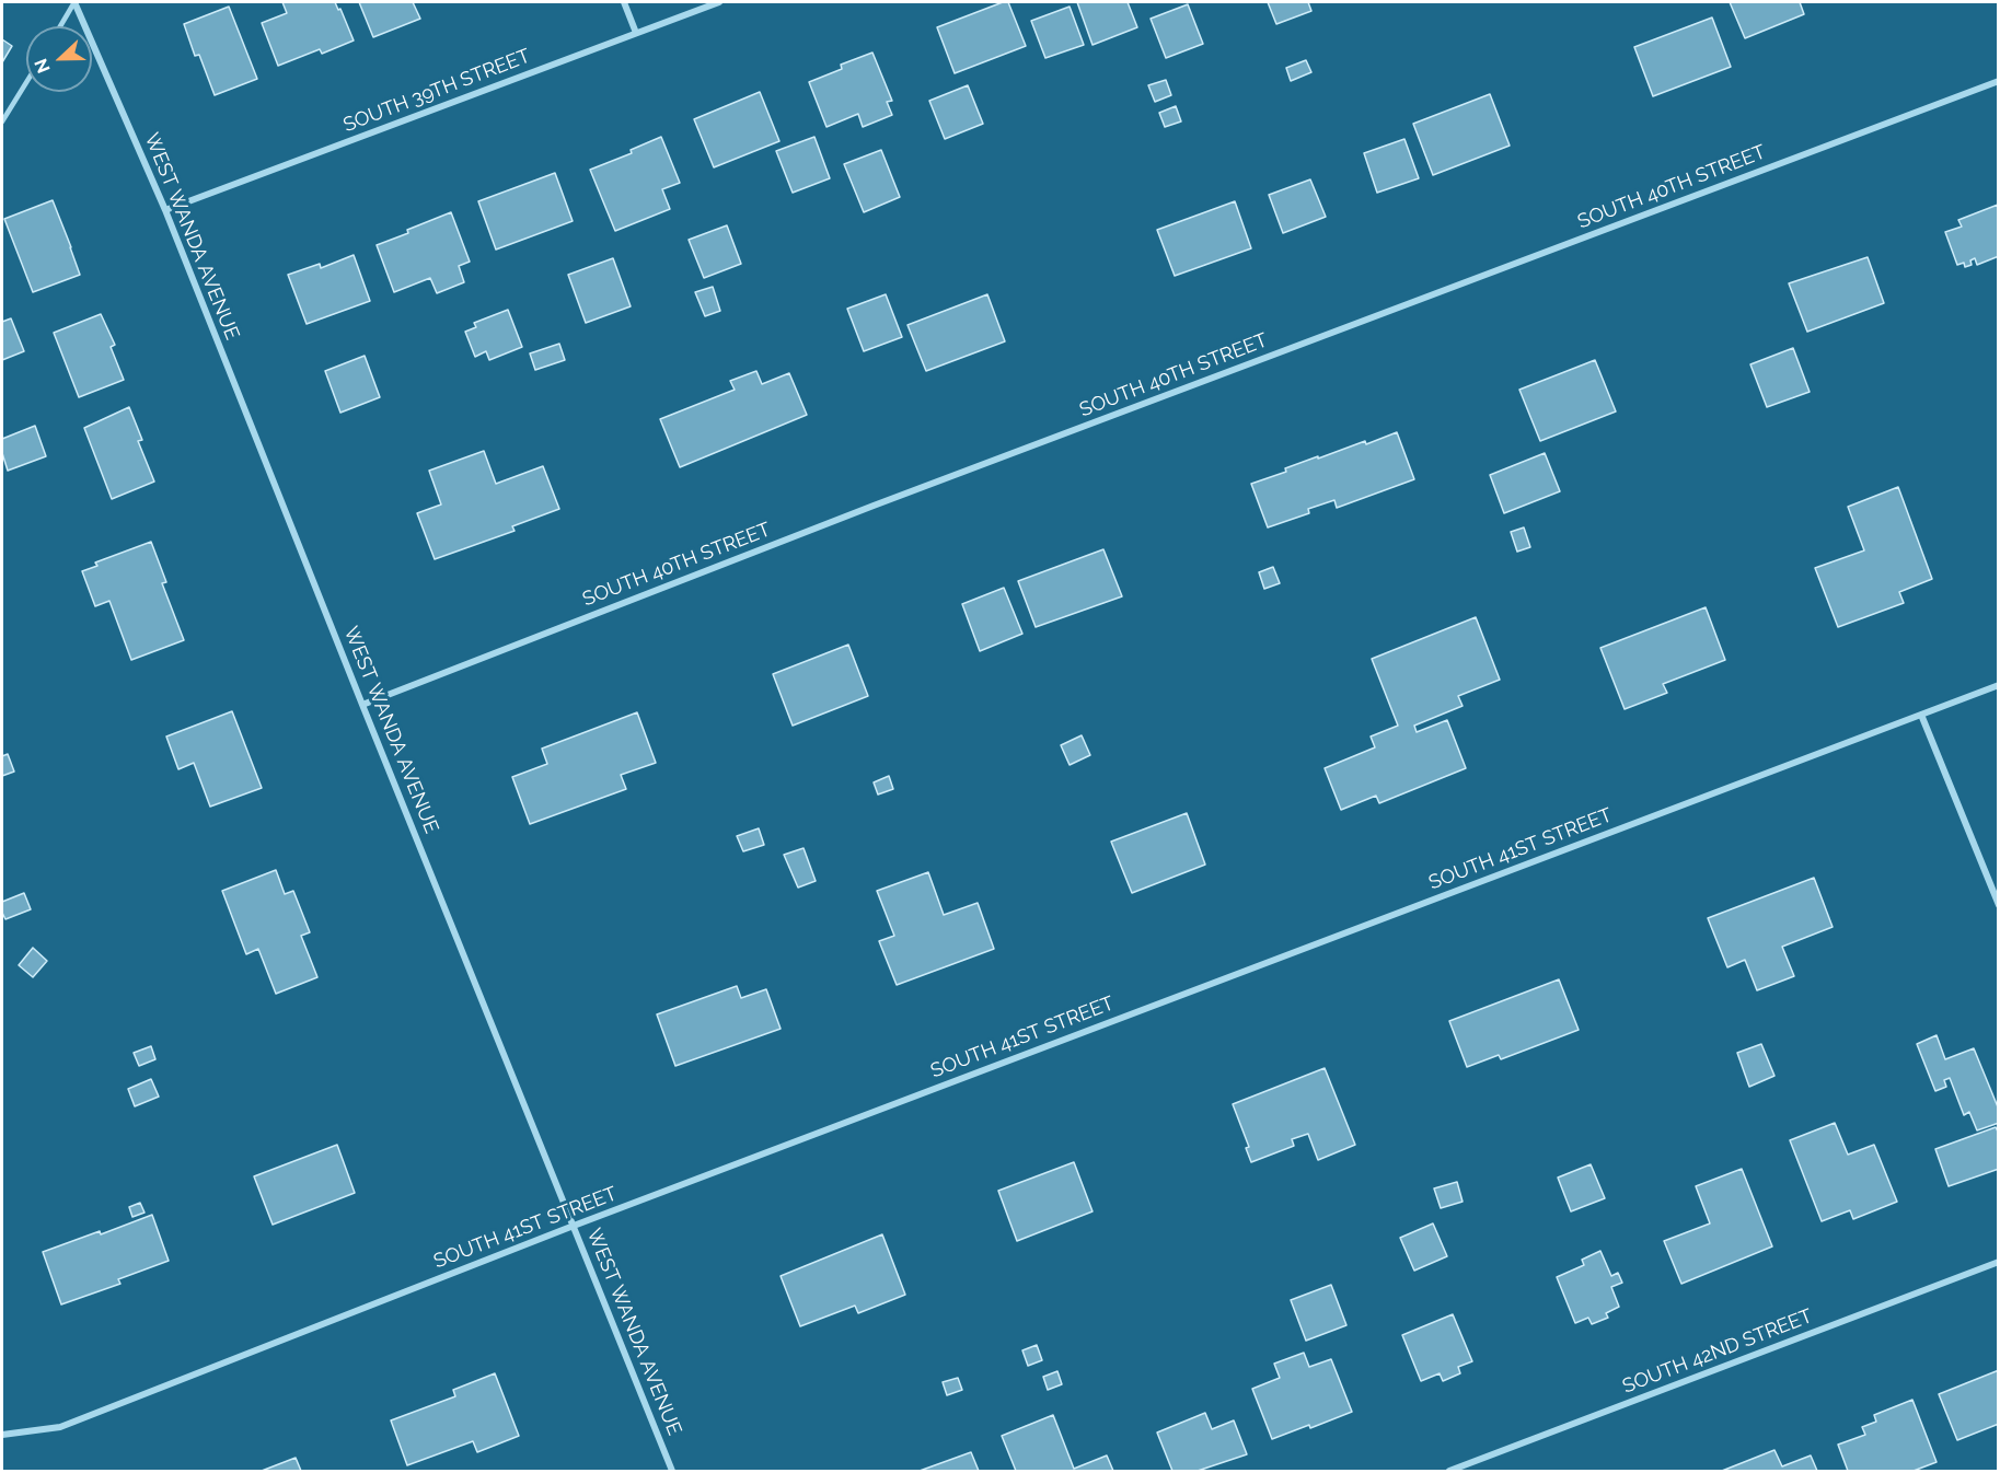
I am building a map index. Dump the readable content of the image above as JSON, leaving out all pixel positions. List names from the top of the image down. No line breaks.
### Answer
{"streets":{"street":["SOUTH 39TH STREET","SOUTH 40TH STREET","WEST WANDA AVENUE","SOUTH 41ST STREET","SOUTH 42ND STREET"]},"crossings":[["SOUTH 39TH STREET","WEST WANDA AVENUE"],["SOUTH 40TH STREET","WEST WANDA AVENUE"],["WEST WANDA AVENUE","SOUTH 41ST STREET"]],"north":"left"}
